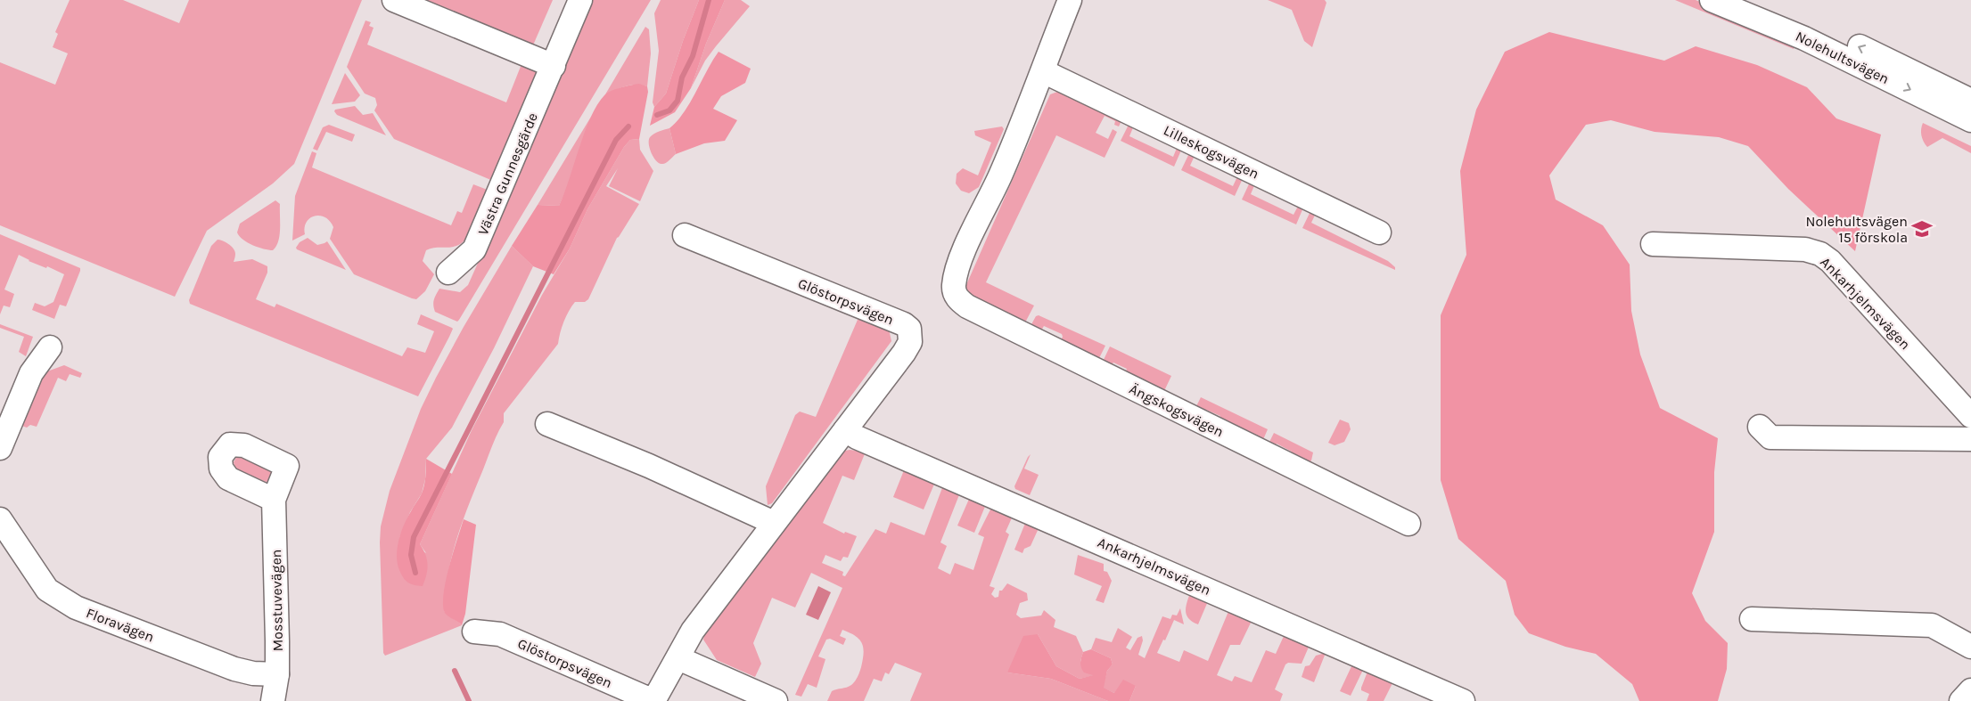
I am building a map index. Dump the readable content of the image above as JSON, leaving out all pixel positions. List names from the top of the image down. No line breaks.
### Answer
{"streets":{"street":["Nolehultsvägen","Lilleskogsvägen","Västra Gunnesgärde","Glöstorpsvägen","Ankarhjelmsvägen","Ängskogsvägen","Mosstuvevägen","Floravägen"]},"crossings":[["Lilleskogsvägen","Ängskogsvägen"],["Glöstorpsvägen","Ankarhjelmsvägen"],["Mosstuvevägen","Floravägen"]],"places":{"school or university":["Nolehultsvägen 15 förskola"]}}
